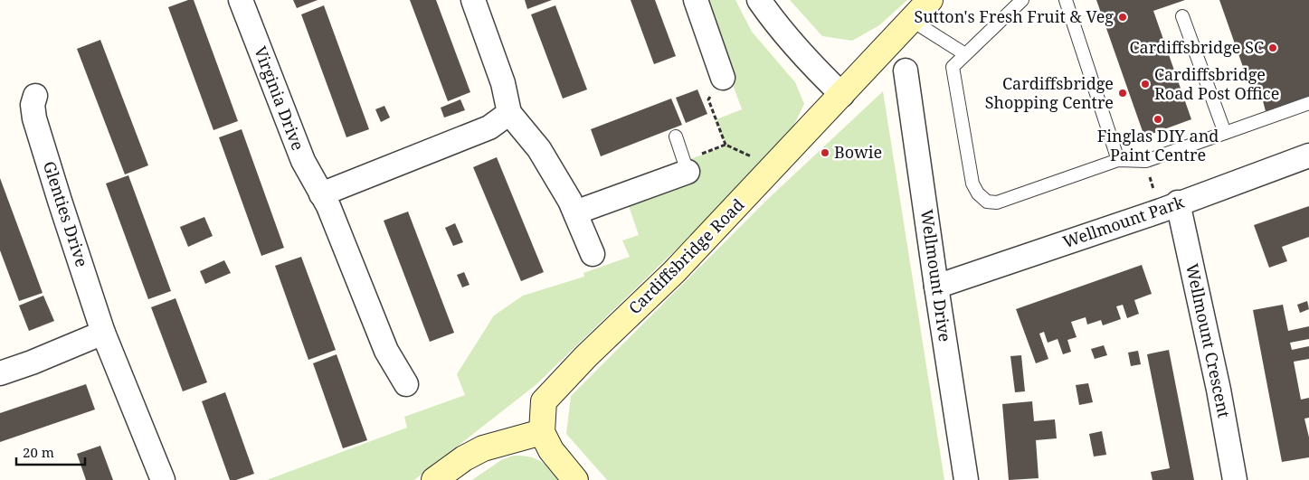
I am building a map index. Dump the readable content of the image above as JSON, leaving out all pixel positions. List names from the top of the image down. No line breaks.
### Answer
{"streets":{"main road":["Cardiffsbridge Road"],"street":["Virginia Drive","Glenties Drive","Wellmount Park","Wellmount Drive","Wellmount Crescent"]},"crossings":[["Wellmount Park","Wellmount Drive"],["Wellmount Park","Wellmount Crescent"]],"places":["Sutton's Fresh Fruit & Veg","Cardiffsbridge SC","Cardiffsbridge Road Post Office","Cardiffsbridge Shopping Centre","Finglas DIY and Paint Centre","Bowie"],"scale_bar":"20 m"}
